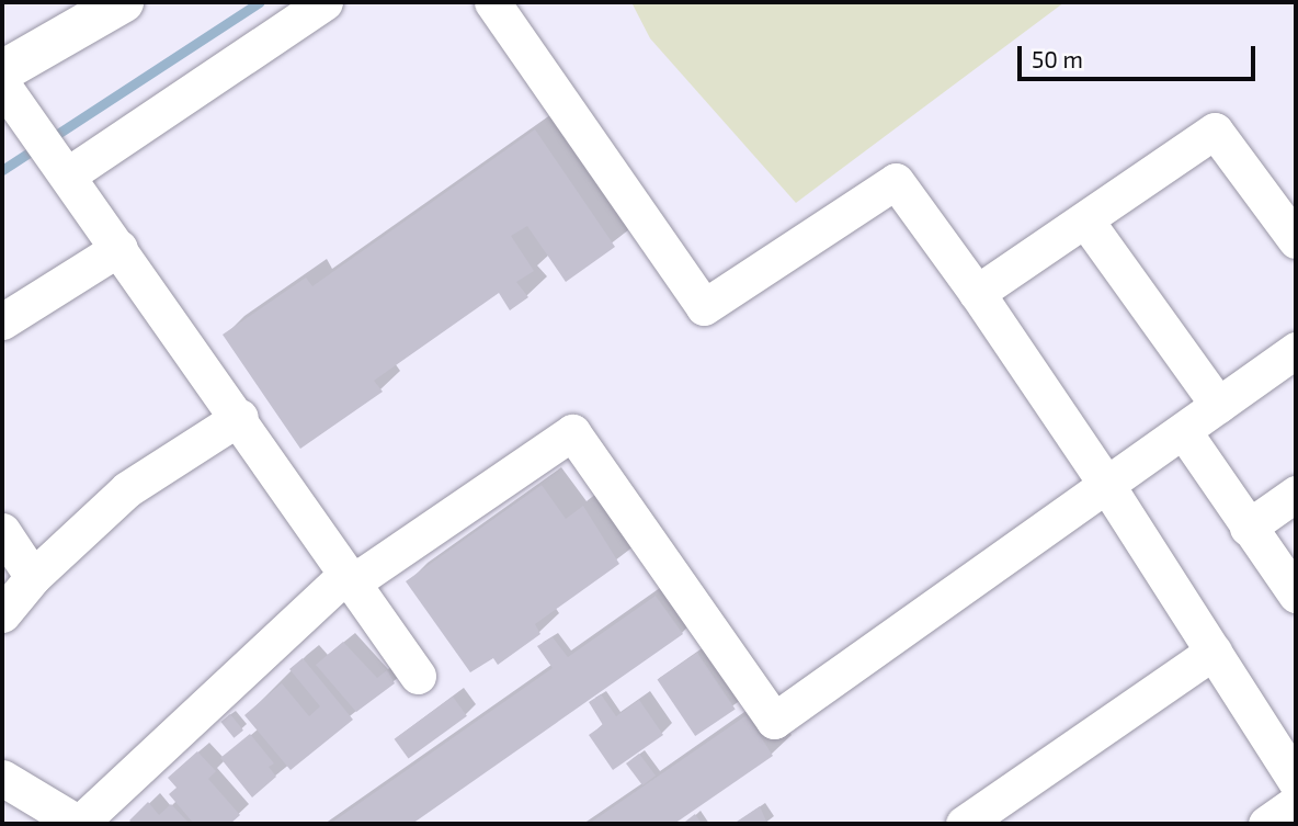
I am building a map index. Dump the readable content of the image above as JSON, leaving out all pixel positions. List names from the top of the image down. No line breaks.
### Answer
{"scale_bar":"50 m"}
